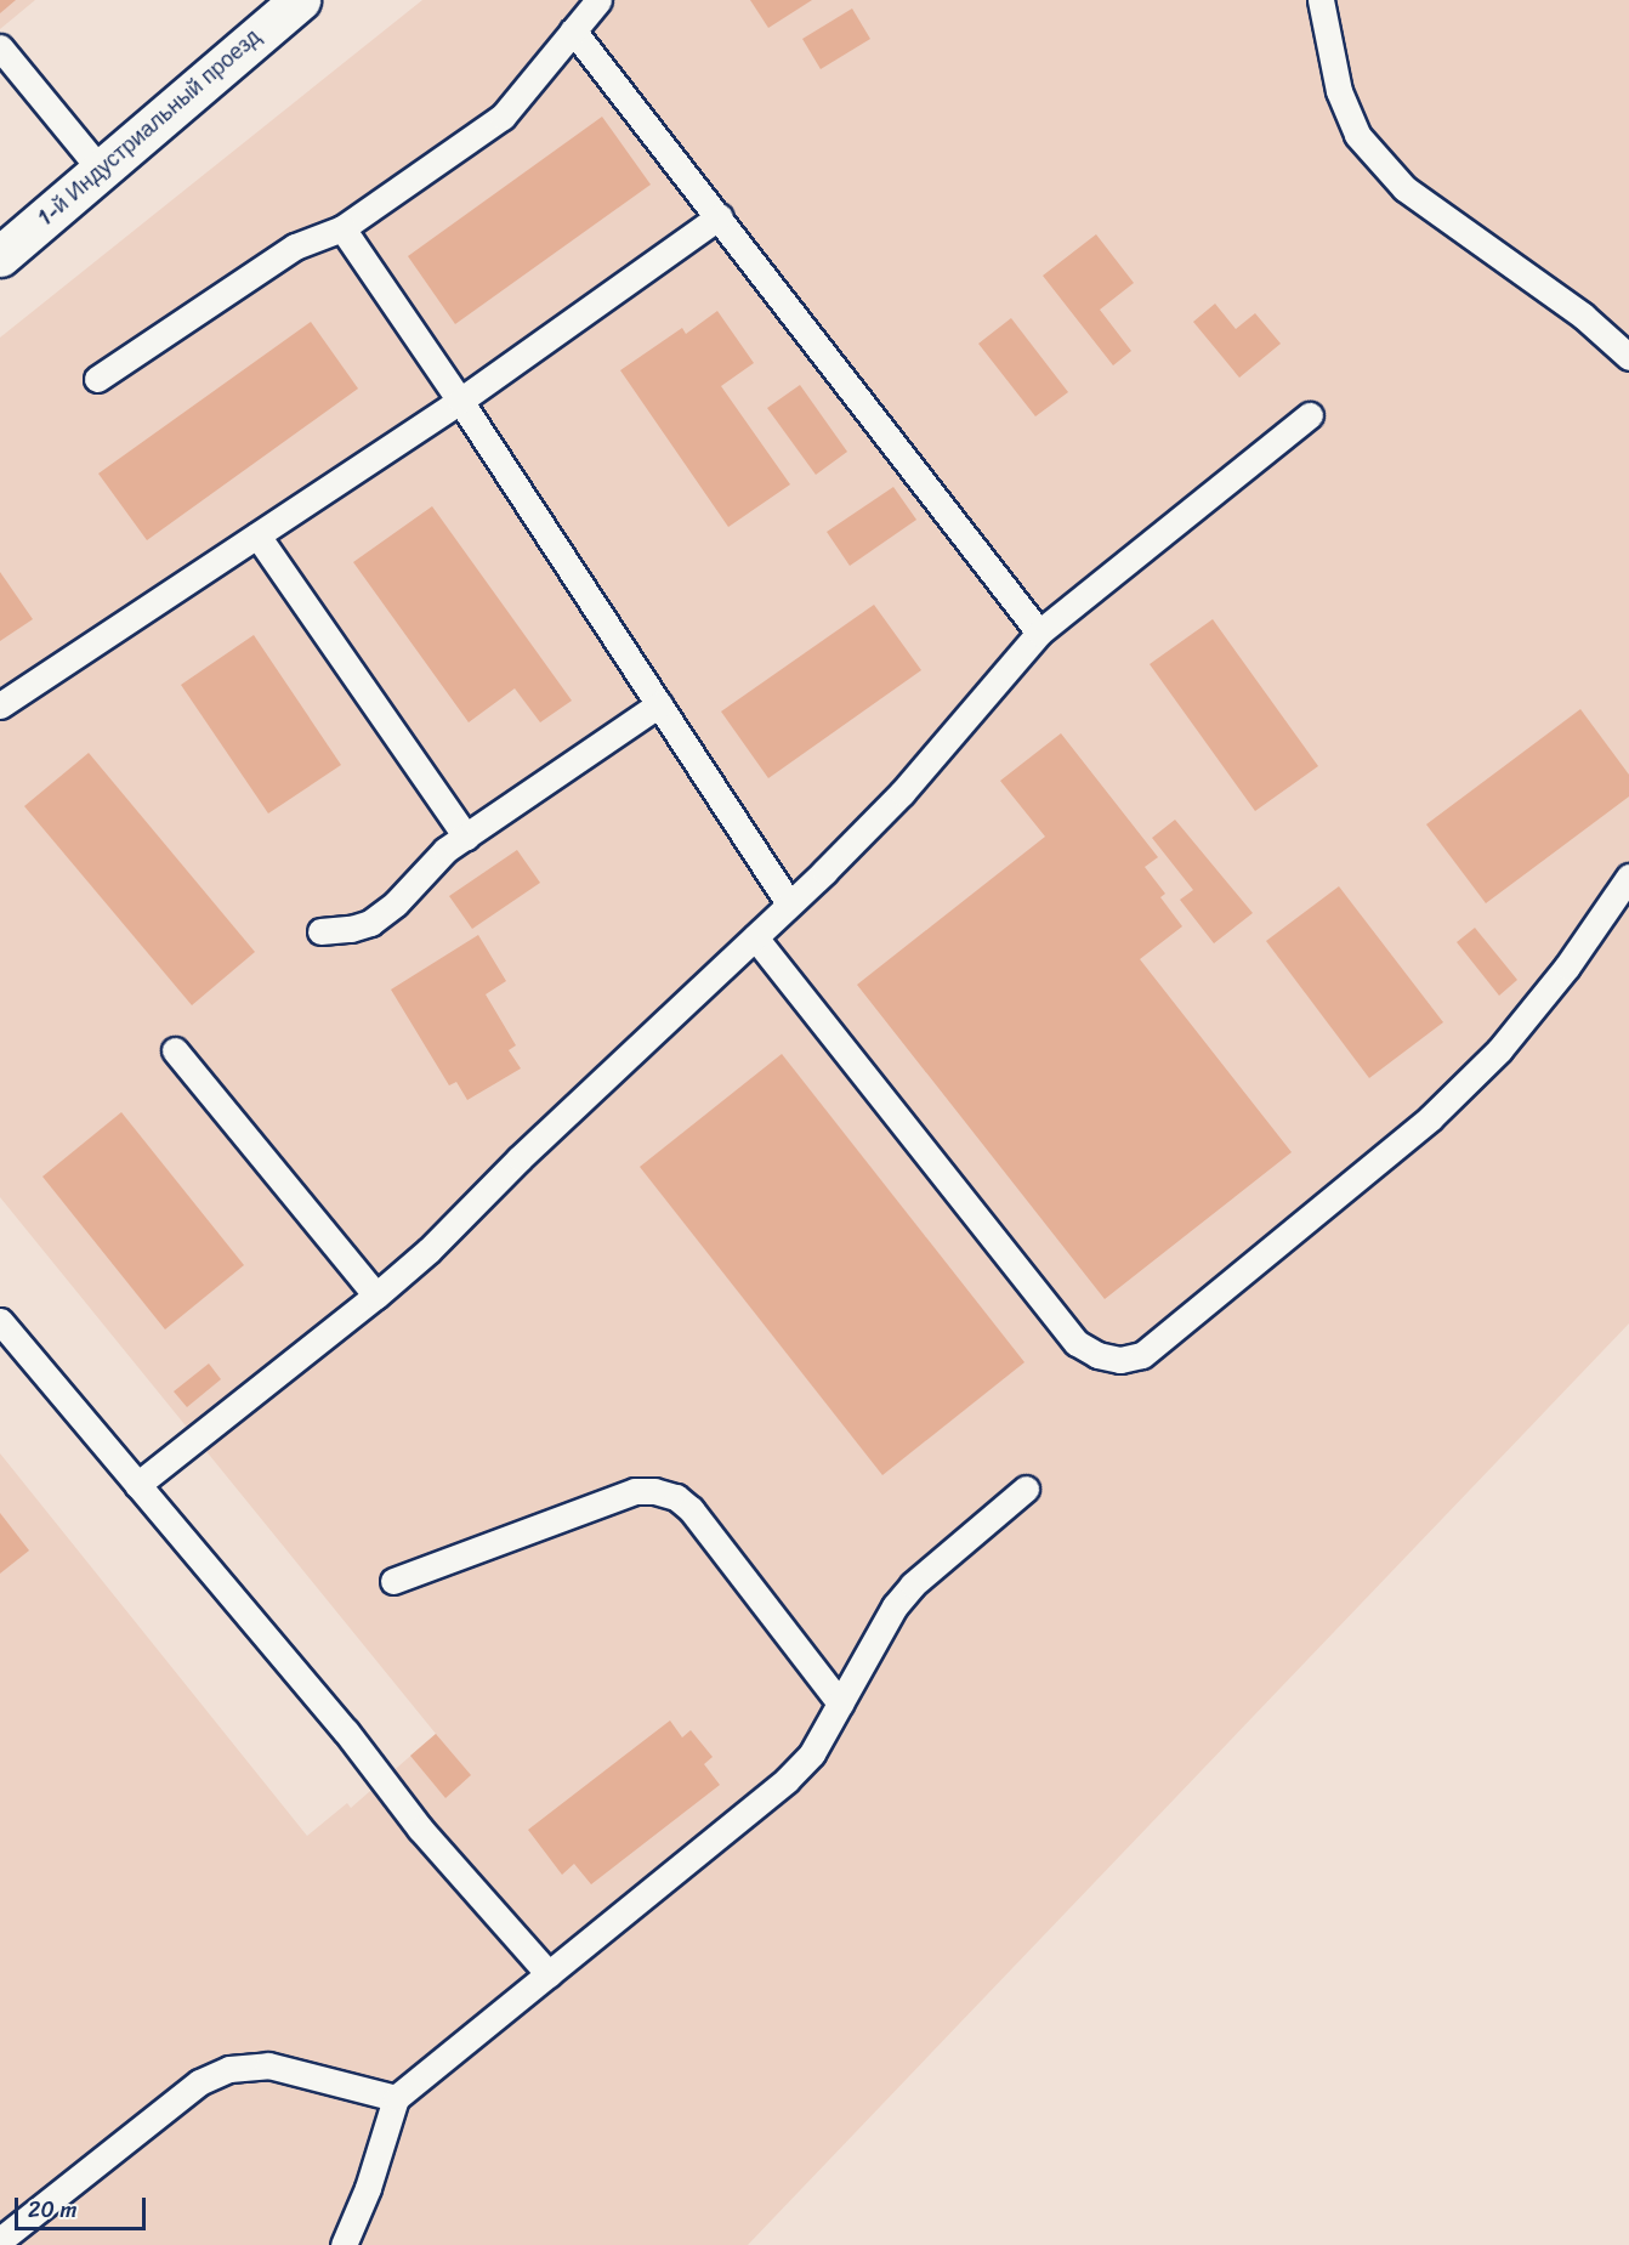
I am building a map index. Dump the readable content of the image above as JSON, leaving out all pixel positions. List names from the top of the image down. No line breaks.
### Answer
{"streets":{"street":["1-й Индустриальный проезд"]},"scale_bar":"20 m"}
